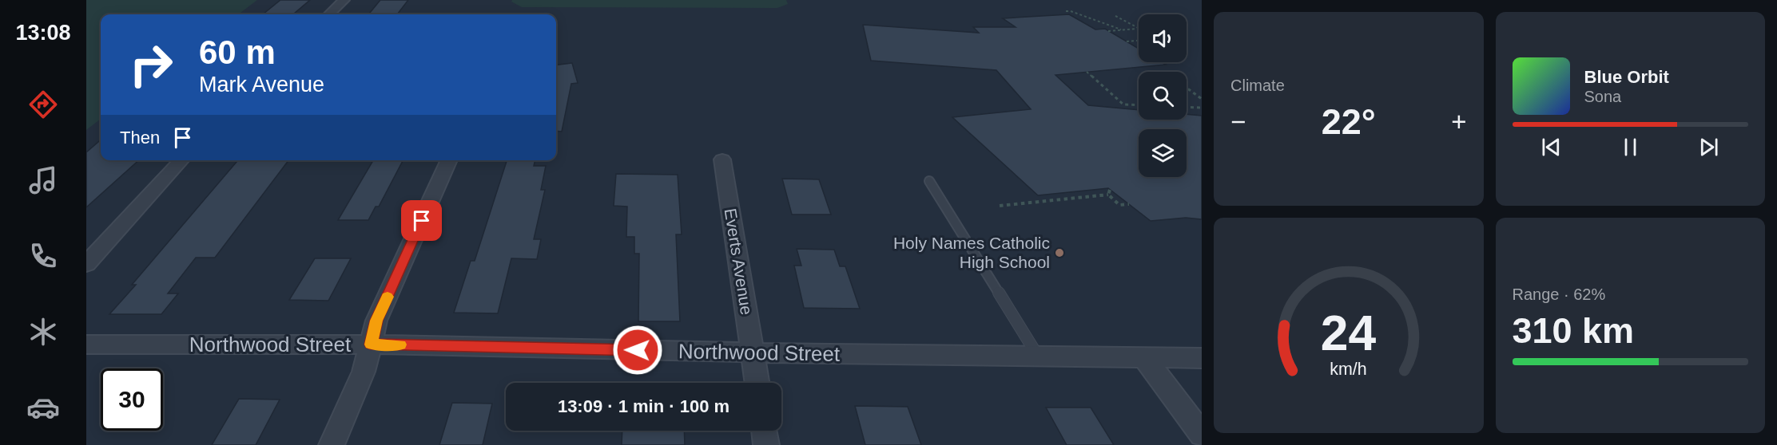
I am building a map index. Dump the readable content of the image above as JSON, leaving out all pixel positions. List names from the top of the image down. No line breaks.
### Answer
{"streets":{"street":["Everts Avenue","Northwood Street"]},"crossings":[["Everts Avenue","Northwood Street"]],"places":["Holy Names Catholic High School"],"page":{"tabs":"13:08","tile":["Climate",["Range · 62%","310 km"]],"turn":["60 m","Mark Avenue"],"song":["Blue Orbit","Sona"],"heat":["−","22°","+"],"then":"Then","limit":"30","trip":"13:09 · 1 min · 100 m","gauge":["24","km/h"]}}
